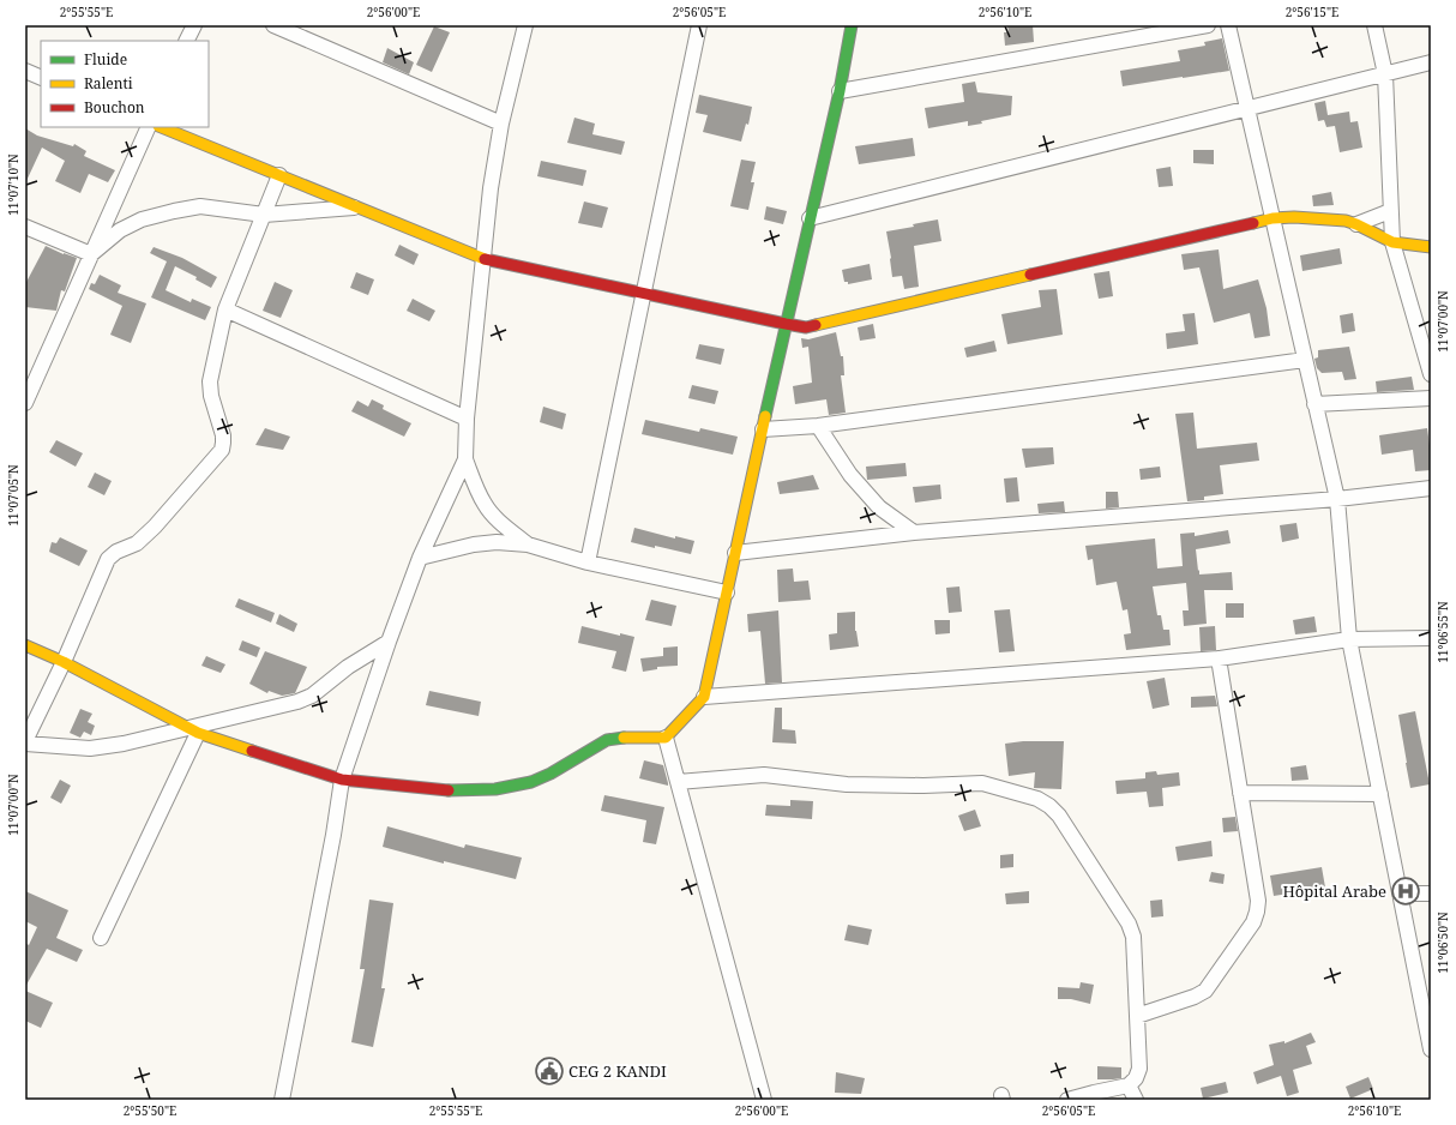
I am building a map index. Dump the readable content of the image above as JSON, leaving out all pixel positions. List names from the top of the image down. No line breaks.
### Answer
{"places":{"hospital":["Hôpital Arabe"],"public building":["CEG 2 KANDI"]},"legend":["Fluide","Ralenti","Bouchon"],"coordinates":["2°55'55\"E","2°56'00\"E","2°56'05\"E","2°56'10\"E","2°56'15\"E","11°07'10\"N","11°07'00\"N","11°07'05\"N","11°06'55\"N","11°06'50\"N","2°55'50\"E"]}
